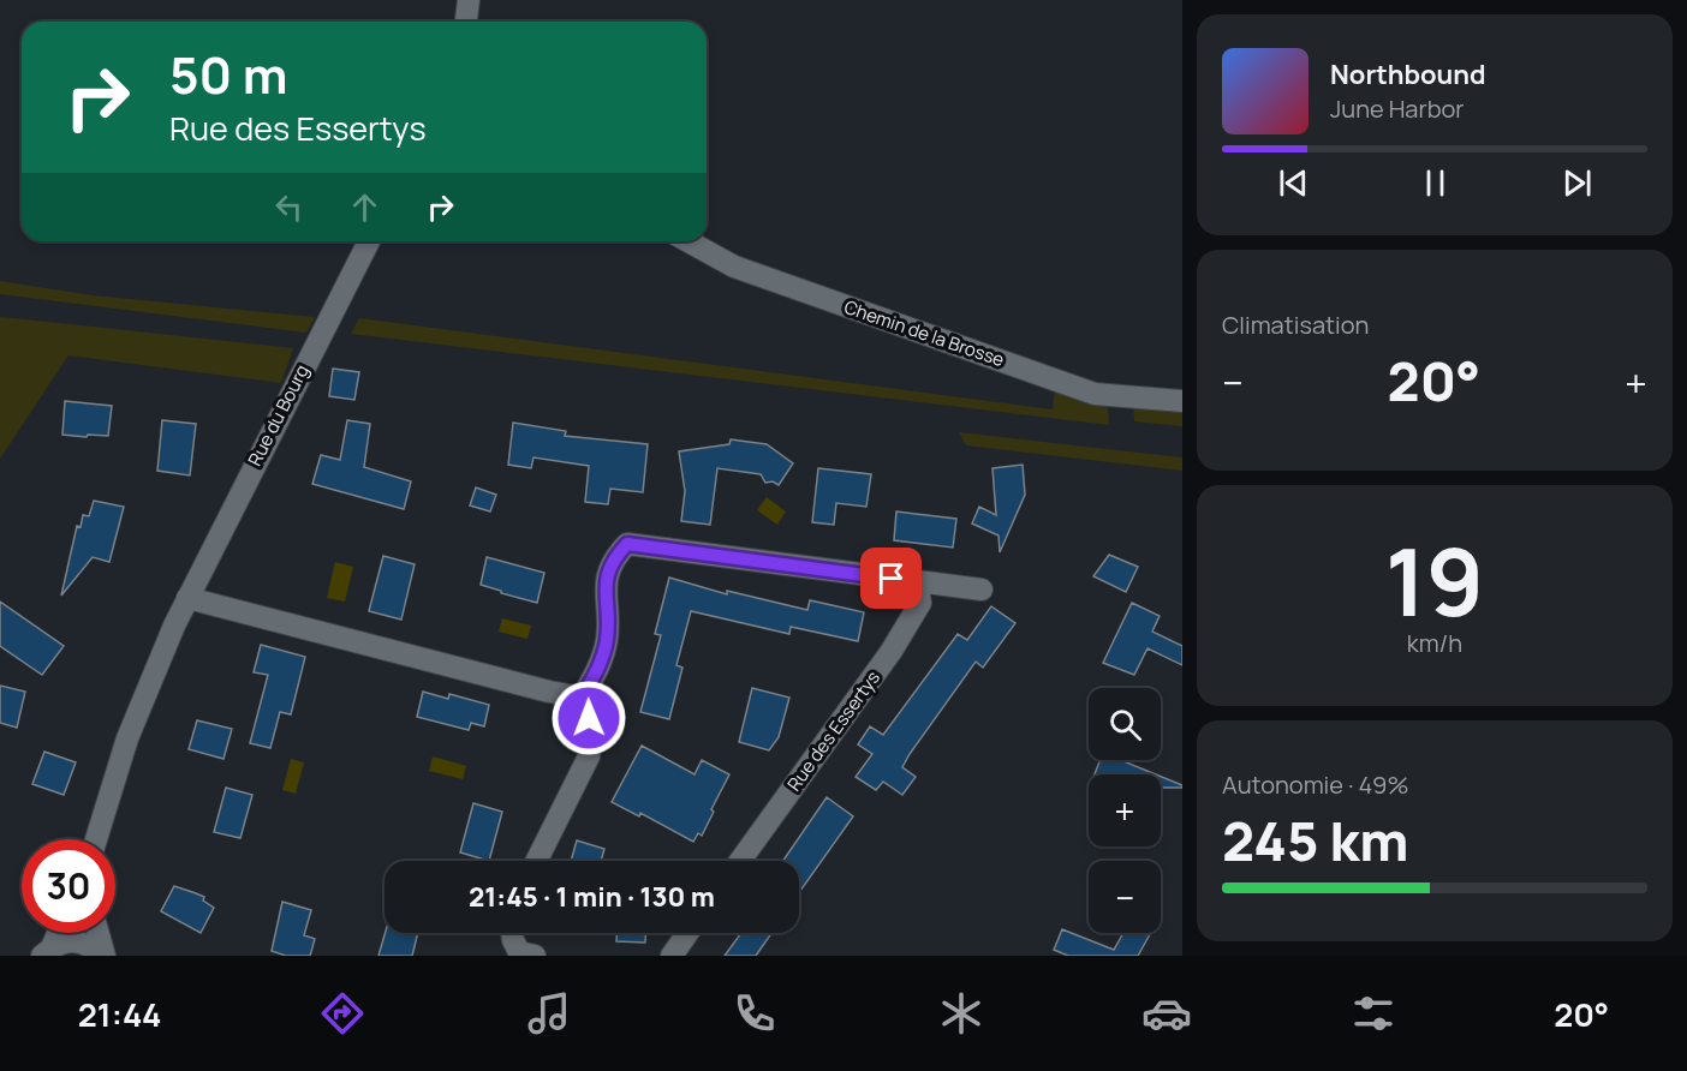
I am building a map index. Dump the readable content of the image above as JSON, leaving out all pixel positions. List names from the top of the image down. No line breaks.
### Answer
{"streets":{"street":["Chemin de la Brosse","Rue du Bourg","Rue des Essertys"]},"page":{"turn":["50 m","Rue des Essertys"],"song":["Northbound","June Harbor"],"tile":["Climatisation",["19","km/h"],["Autonomie · 49%","245 km"]],"heat":["−","20°","+"],"map_buttons":["+","−"],"limit":"30","trip":"21:45 · 1 min · 130 m","tabs":["21:44","20°"]}}
